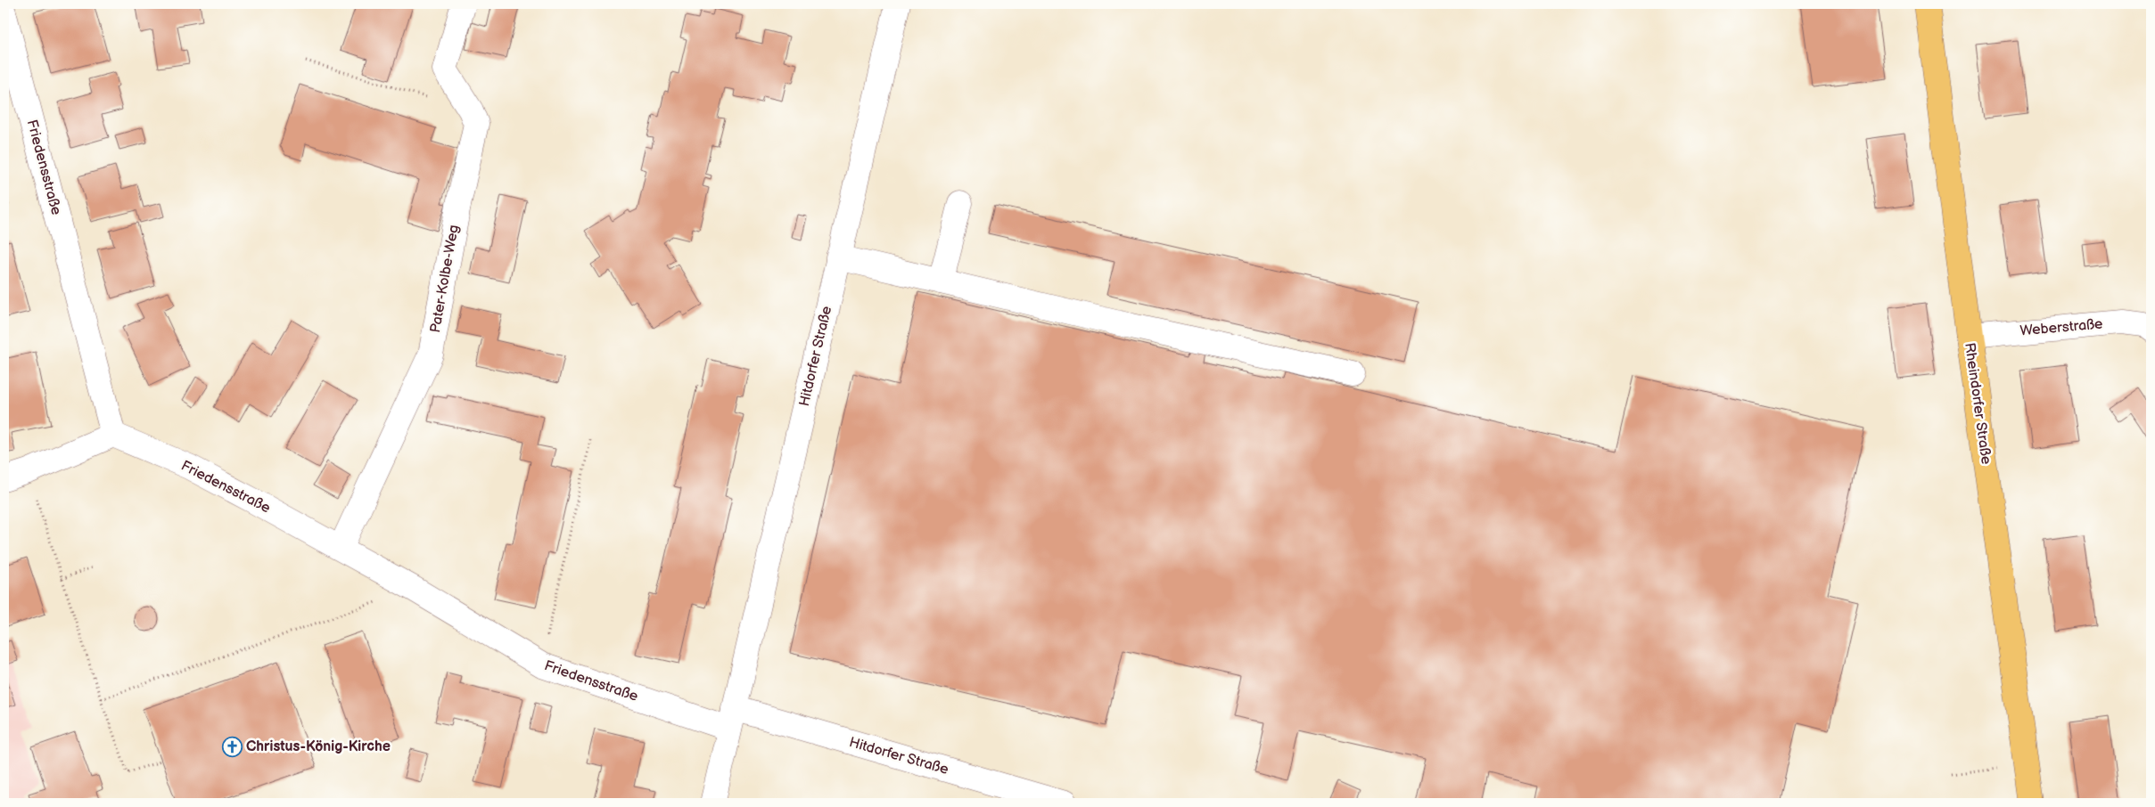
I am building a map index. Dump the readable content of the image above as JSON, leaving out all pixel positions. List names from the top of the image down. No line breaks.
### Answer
{"streets":{"main road":["Rheindorfer Straße"],"street":["Friedensstraße","Pater-Kolbe-Weg","Weberstraße","Hitdorfer Straße"]},"crossings":[["Friedensstraße","Pater-Kolbe-Weg"],["Friedensstraße","Hitdorfer Straße"],["Weberstraße","Rheindorfer Straße"]],"places":{"church":["Christus-König-Kirche"]}}
